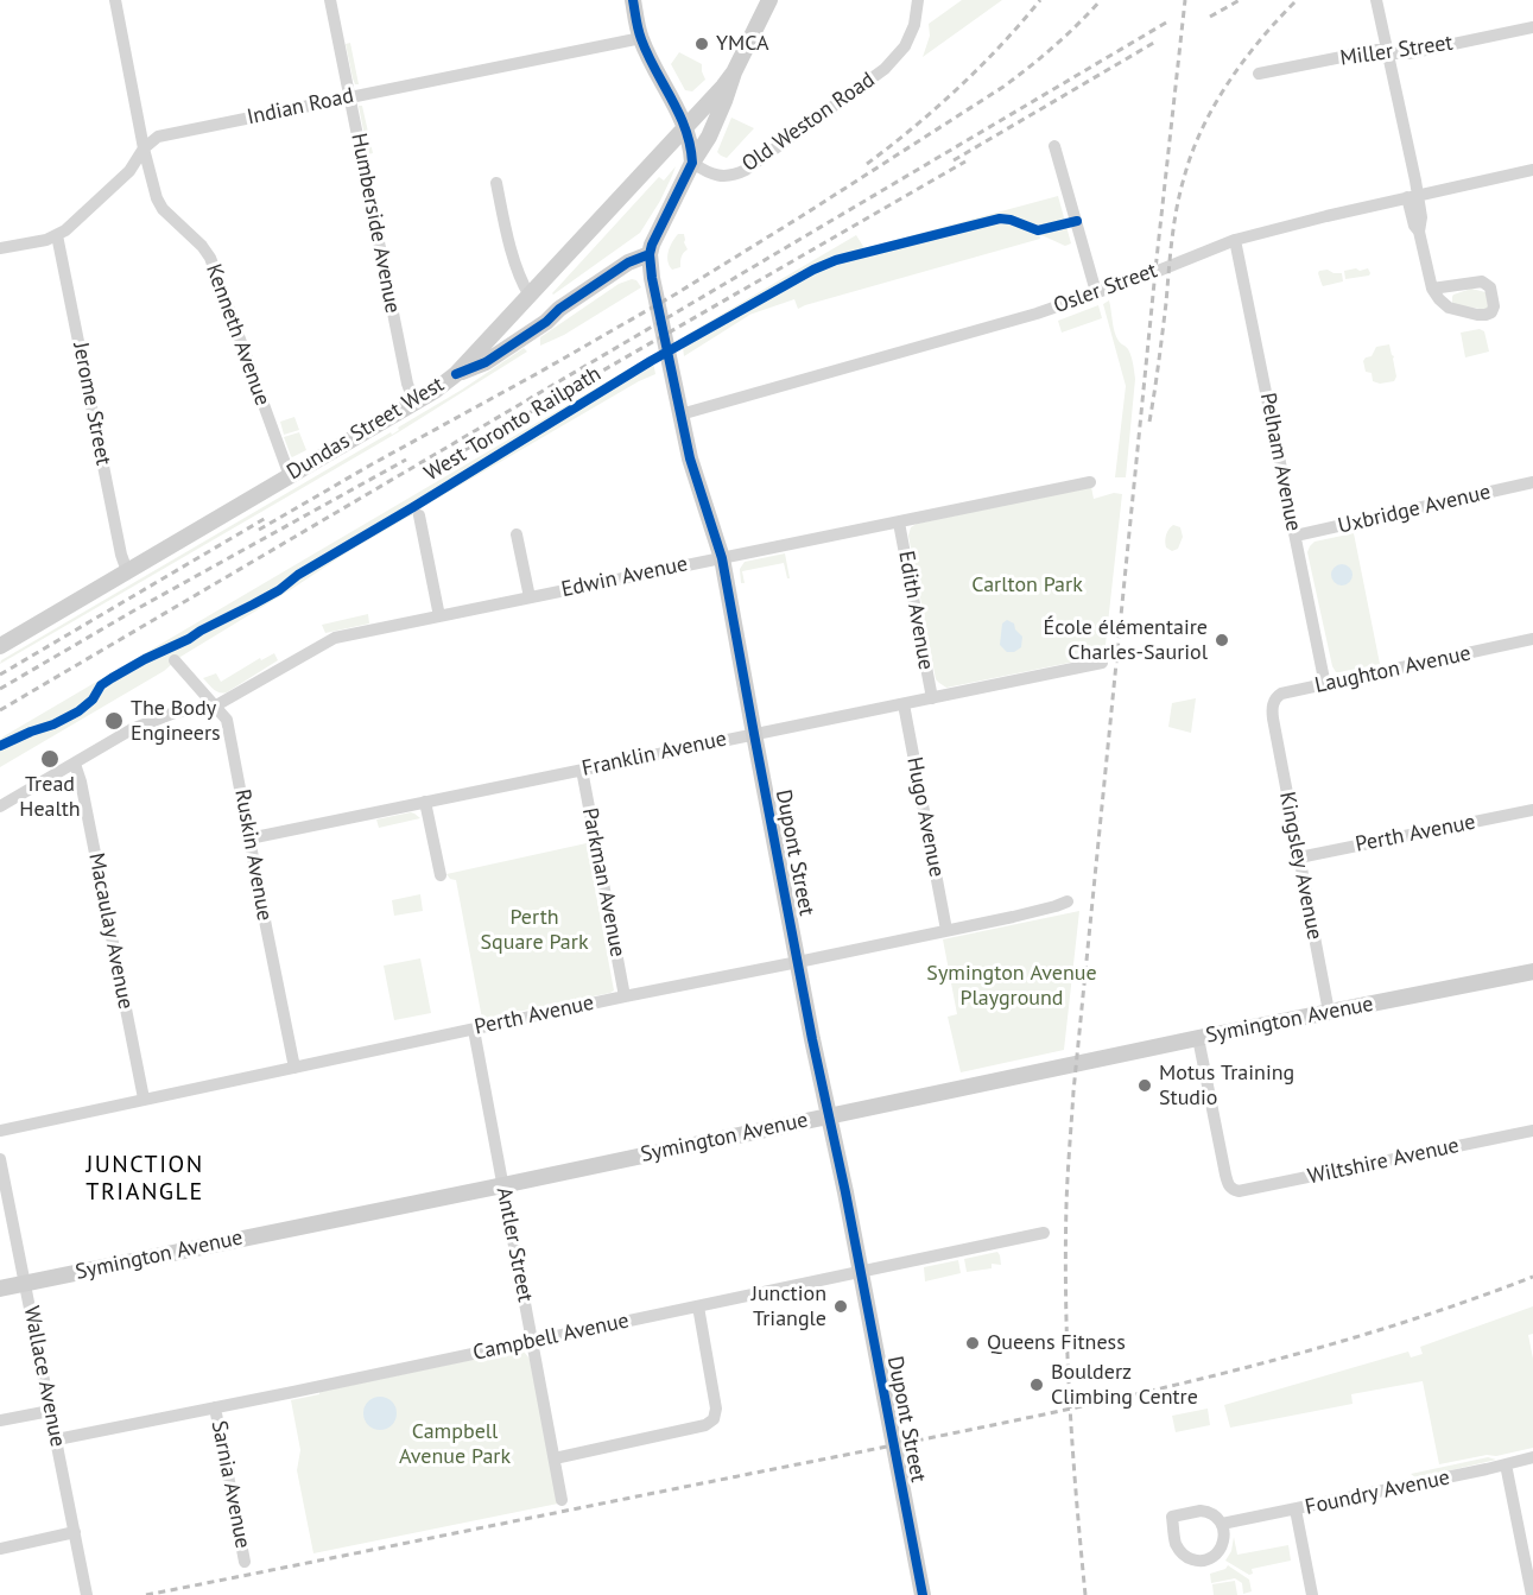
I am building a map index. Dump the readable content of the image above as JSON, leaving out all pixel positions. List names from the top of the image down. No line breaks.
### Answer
{"streets":{"main road":["Dundas Street West","Dupont Street","Symington Avenue"],"street":["Miller Street","Indian Road","Old Weston Road","Humberside Avenue","Osler Street","Kenneth Avenue","Jerome Street","Pelham Avenue","Uxbridge Avenue","Edwin Avenue","Edith Avenue","Laughton Avenue","Franklin Avenue","Hugo Avenue","Perth Avenue","Ruskin Avenue","Kingsley Avenue","Parkman Avenue","Macaulay Avenue","Wiltshire Avenue","Antler Street","Campbell Avenue","Wallace Avenue","Sarnia Avenue","Foundry Avenue"],"cycle path":["West Toronto Railpath"]},"crossings":[["Indian Road","Humberside Avenue"],["Indian Road","Kenneth Avenue"],["Indian Road","Jerome Street"],["Old Weston Road","Dupont Street"],["Humberside Avenue","Dundas Street West"],["Osler Street","Pelham Avenue"],["Osler Street","Dupont Street"],["Kenneth Avenue","Dundas Street West"],["Jerome Street","Dundas Street West"],["Dundas Street West","Dupont Street"],["Pelham Avenue","Uxbridge Avenue"],["Pelham Avenue","Laughton Avenue"],["Edwin Avenue","Edith Avenue"],["Edwin Avenue","Dupont Street"],["Edwin Avenue","Ruskin Avenue"],["Edith Avenue","Franklin Avenue"],["Laughton Avenue","Kingsley Avenue"],["Franklin Avenue","Hugo Avenue"],["Franklin Avenue","Dupont Street"],["Franklin Avenue","Ruskin Avenue"],["Franklin Avenue","Parkman Avenue"],["Hugo Avenue","Perth Avenue"],["Perth Avenue","Dupont Street"],["Perth Avenue","Ruskin Avenue"],["Perth Avenue","Kingsley Avenue"],["Perth Avenue","Parkman Avenue"],["Perth Avenue","Macaulay Avenue"],["Perth Avenue","Antler Street"],["Dupont Street","Symington Avenue"],["Dupont Street","Campbell Avenue"],["Kingsley Avenue","Symington Avenue"],["Symington Avenue","Wiltshire Avenue"],["Symington Avenue","Antler Street"],["Symington Avenue","Wallace Avenue"],["Antler Street","Campbell Avenue"],["Campbell Avenue","Wallace Avenue"],["Campbell Avenue","Sarnia Avenue"]],"districts":["JUNCTION TRIANGLE"],"parks":["Carlton Park","Perth Square Park","Symington Avenue Playground","Campbell Avenue Park"],"places":["YMCA","École élémentaire Charles-Sauriol","The Body Engineers","Tread Health","Motus Training Studio","Junction Triangle","Queens Fitness","Boulderz Climbing Centre"]}
